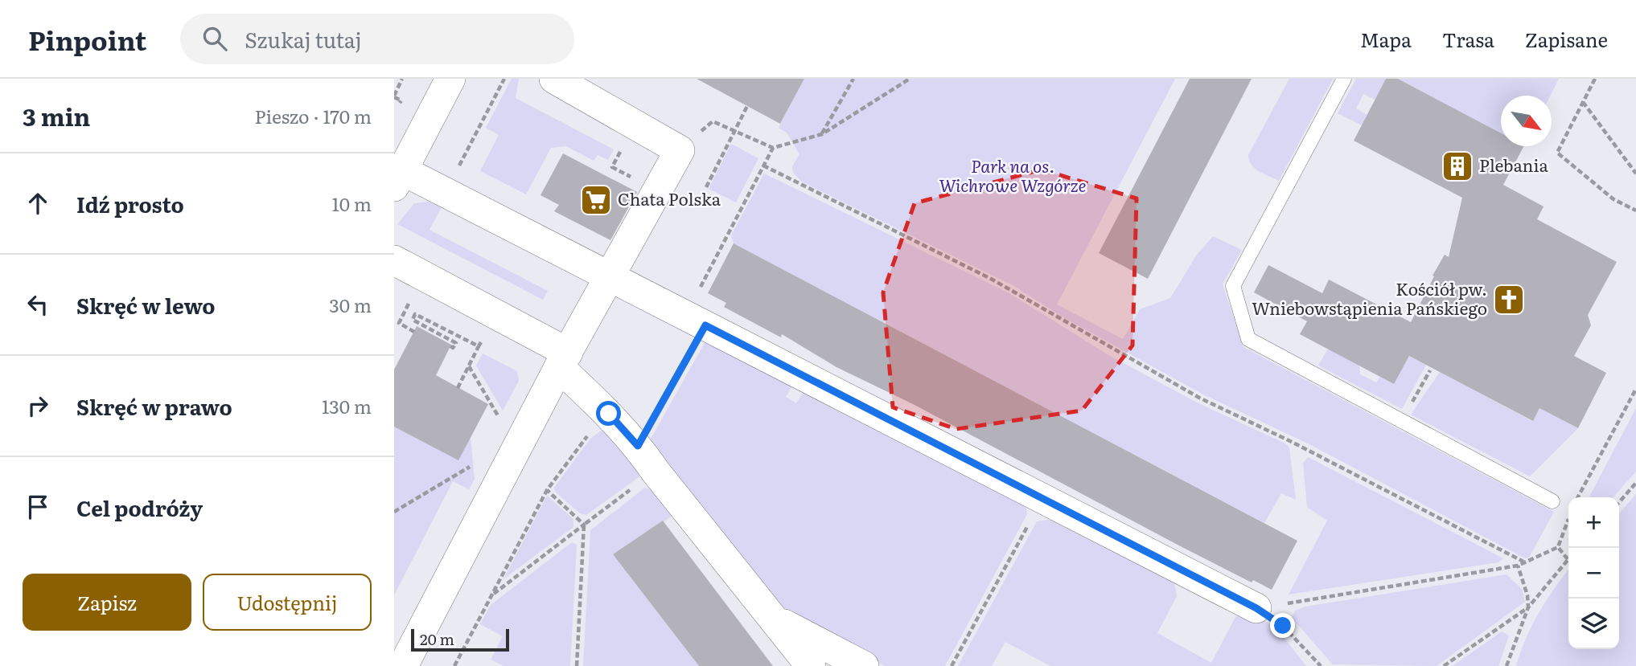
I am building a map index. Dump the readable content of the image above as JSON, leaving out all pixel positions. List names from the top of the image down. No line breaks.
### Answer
{"parks":["Park na os. Wichrowe Wzgórze"],"places":{"building":["Plebania"],"supermarket":["Chata Polska"],"church":["Kościół pw. Wniebowstąpienia Pańskiego"]},"scale_bar":"20 m","north":"bottom right","page":{"header":"Pinpoint","search":"Szukaj tutaj","nav":["Mapa","Trasa","Zapisane"],"heading":["3 min","Pieszo · 170 m"],"list":[["Idź prosto","10 m"],["Skręć w lewo","30 m"],["Skręć w prawo","130 m"],"Cel podróży"],"map_buttons":["+","−"],"buttons":["Zapisz","Udostępnij"],"scale":"20 m"}}
